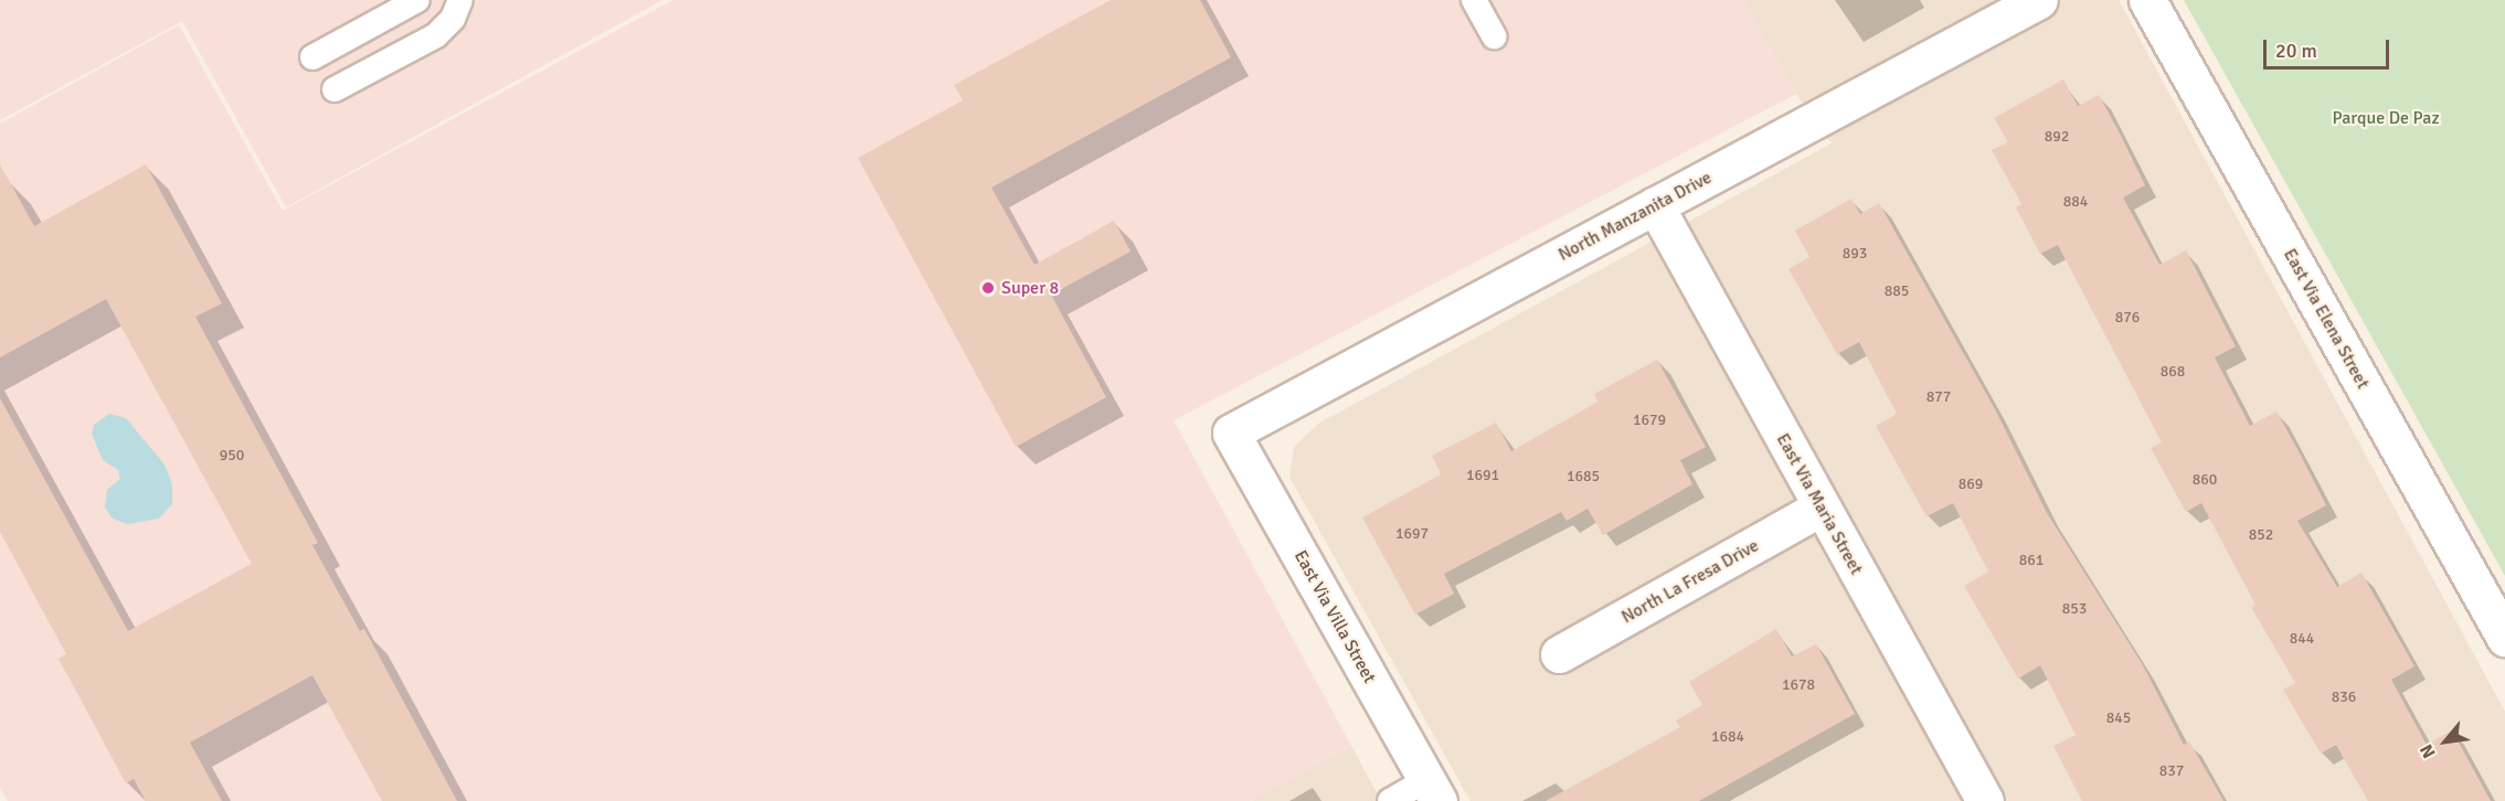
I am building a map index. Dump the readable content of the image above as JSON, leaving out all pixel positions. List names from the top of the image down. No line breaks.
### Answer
{"streets":{"street":["North Manzanita Drive","East Via Elena Street","East Via Maria Street","North La Fresa Drive","East Via Villa Street"]},"crossings":[["North Manzanita Drive","East Via Maria Street"],["North Manzanita Drive","East Via Villa Street"],["East Via Maria Street","North La Fresa Drive"]],"parks":["Parque De Paz"],"places":["Super 8"],"house_numbers":["892","884","893","885","876","868","877","1679","950","1691","1685","860","869","1697","852","861","853","844","1678","836","845","1684","837"],"scale_bar":"20 m","north":"bottom left"}
